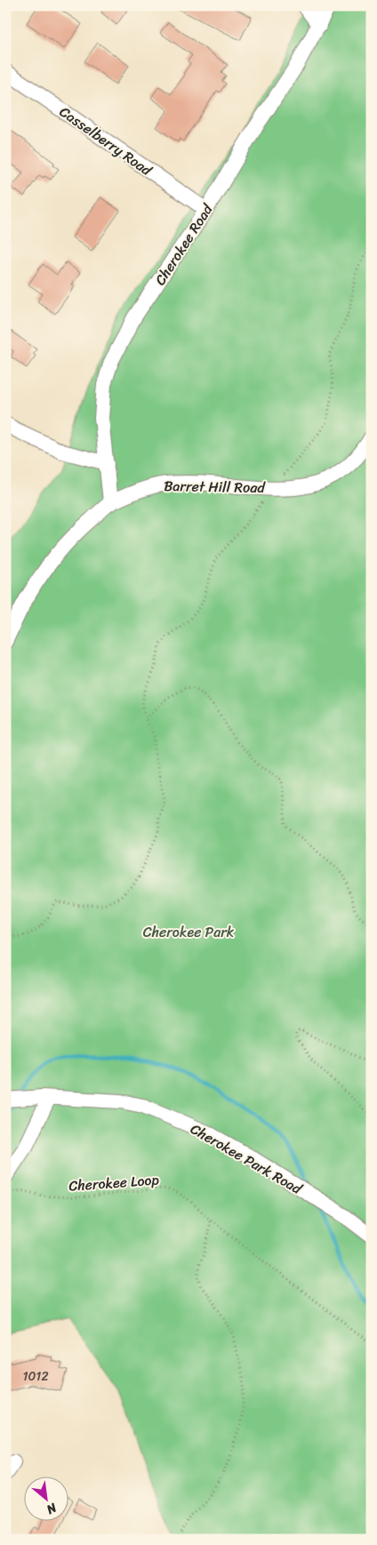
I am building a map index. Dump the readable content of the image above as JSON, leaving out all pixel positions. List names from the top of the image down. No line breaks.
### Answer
{"streets":{"street":["Casselberry Road","Cherokee Road","Barret Hill Road","Cherokee Park Road"],"path":["Cherokee Loop"]},"crossings":[["Casselberry Road","Cherokee Road"],["Cherokee Road","Barret Hill Road"]],"parks":["Cherokee Park"],"house_numbers":["1012"],"north":"bottom right"}
